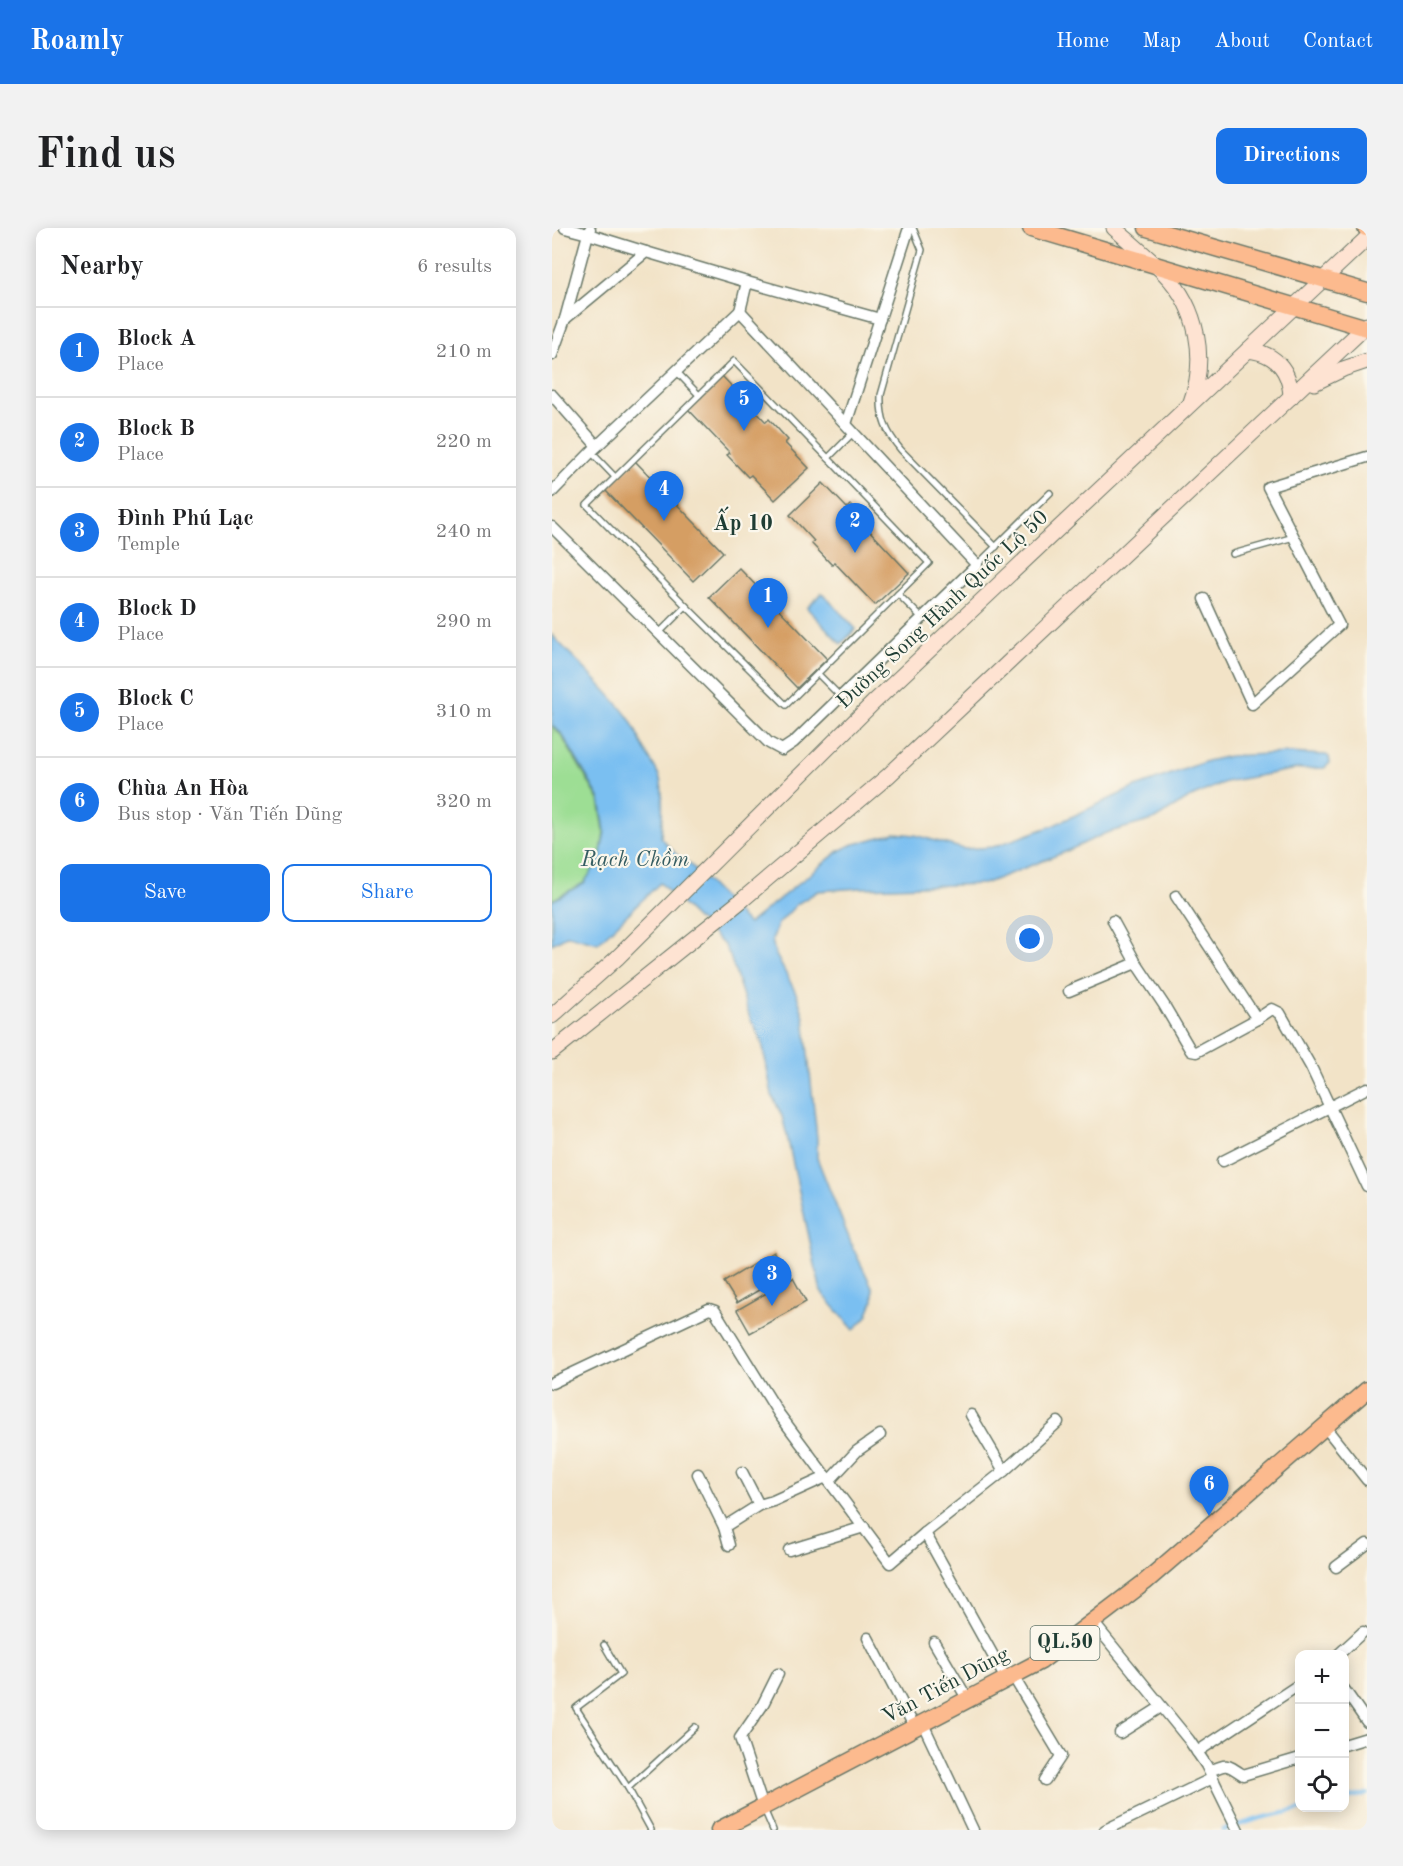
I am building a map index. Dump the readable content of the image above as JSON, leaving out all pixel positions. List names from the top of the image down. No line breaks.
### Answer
{"streets":{"main road":["Đường Song Hành Quốc Lộ 50","QL.50","Văn Tiến Dũng"]},"districts":["Ấp 10"],"water":["Rạch Chồm"],"page":{"header":"Roamly","nav":["Home","Map","About","Contact"],"buttons":["Directions",["Save","Share"]],"title":"Find us","heading":["Nearby","6 results"],"list":[{"mark":"1","name":"Block A","note":"Place","value":"210 m"},{"mark":"2","name":"Block B","note":"Place","value":"220 m"},{"mark":"3","name":"Đình Phú Lạc","note":"Temple","value":"240 m"},{"mark":"4","name":"Block D","note":"Place","value":"290 m"},{"mark":"5","name":"Block C","note":"Place","value":"310 m"},{"mark":"6","name":"Chùa An Hòa","note":"Bus stop · Văn Tiến Dũng","value":"320 m"}],"pins":["5","4","2","1","3","6"],"map_buttons":["+","−"]}}
